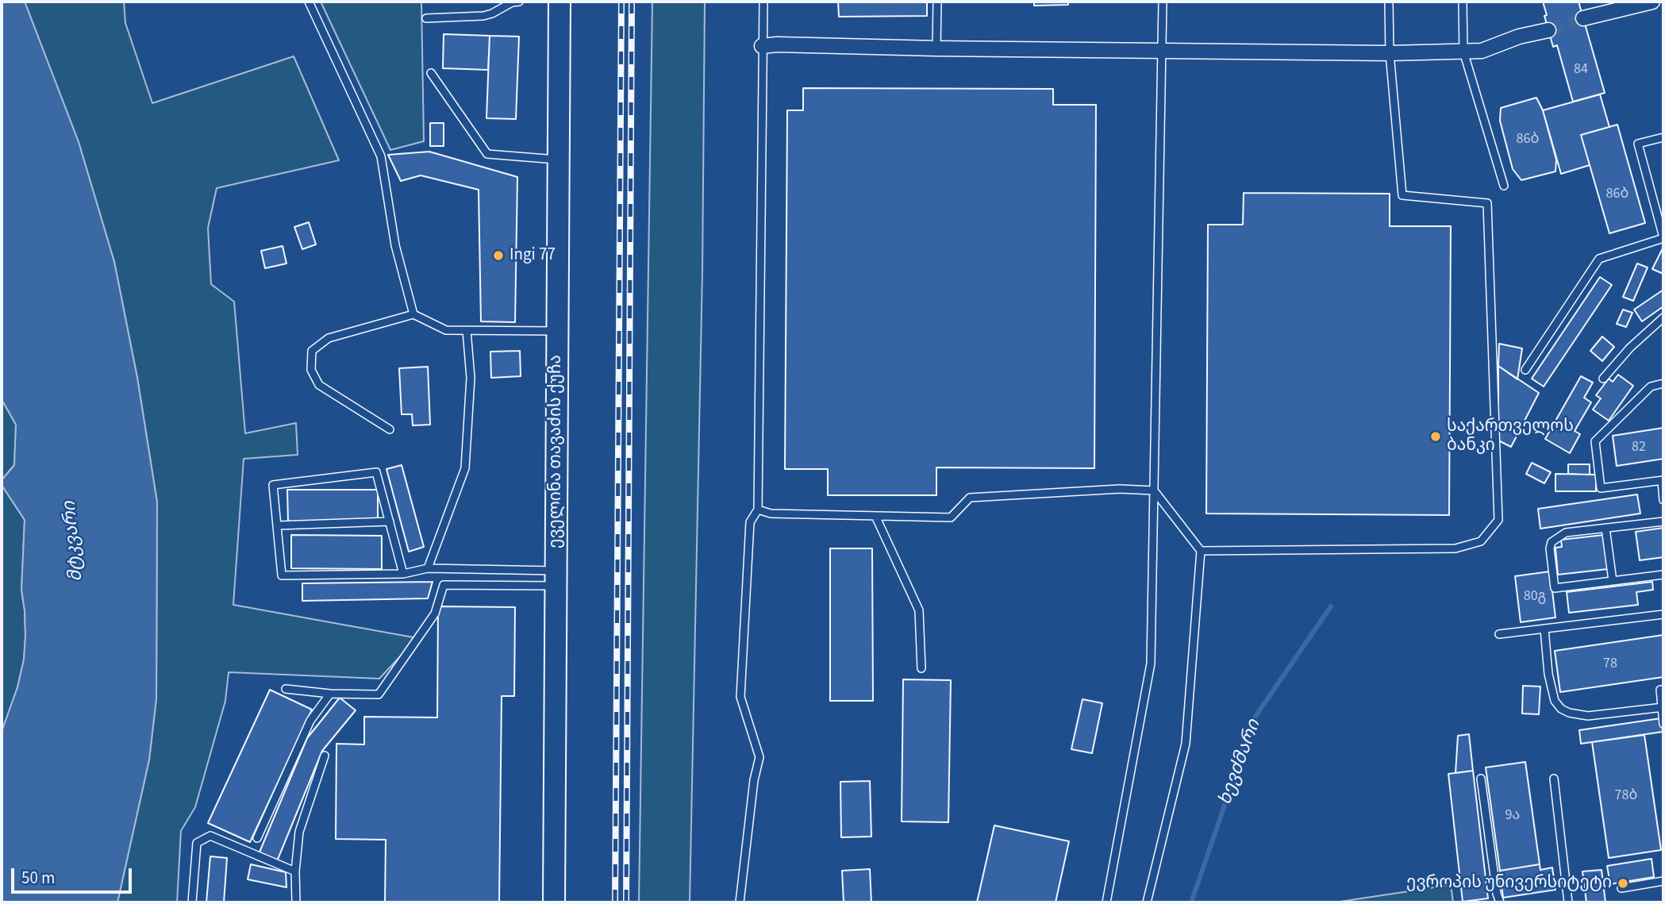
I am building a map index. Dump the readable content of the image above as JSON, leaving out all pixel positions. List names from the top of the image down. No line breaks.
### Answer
{"streets":{"main road":["ეველინა თავაძის ქუჩა"]},"water":["მტკვარი","ხევძმარი"],"places":["Ingi 77","საქართველოს ბანკი","ევროპის უნივერსიტეტი"],"house_numbers":["84","86ბ","86ბ","82","80გ","78","78ბ","9ა"],"scale_bar":"50 m"}
